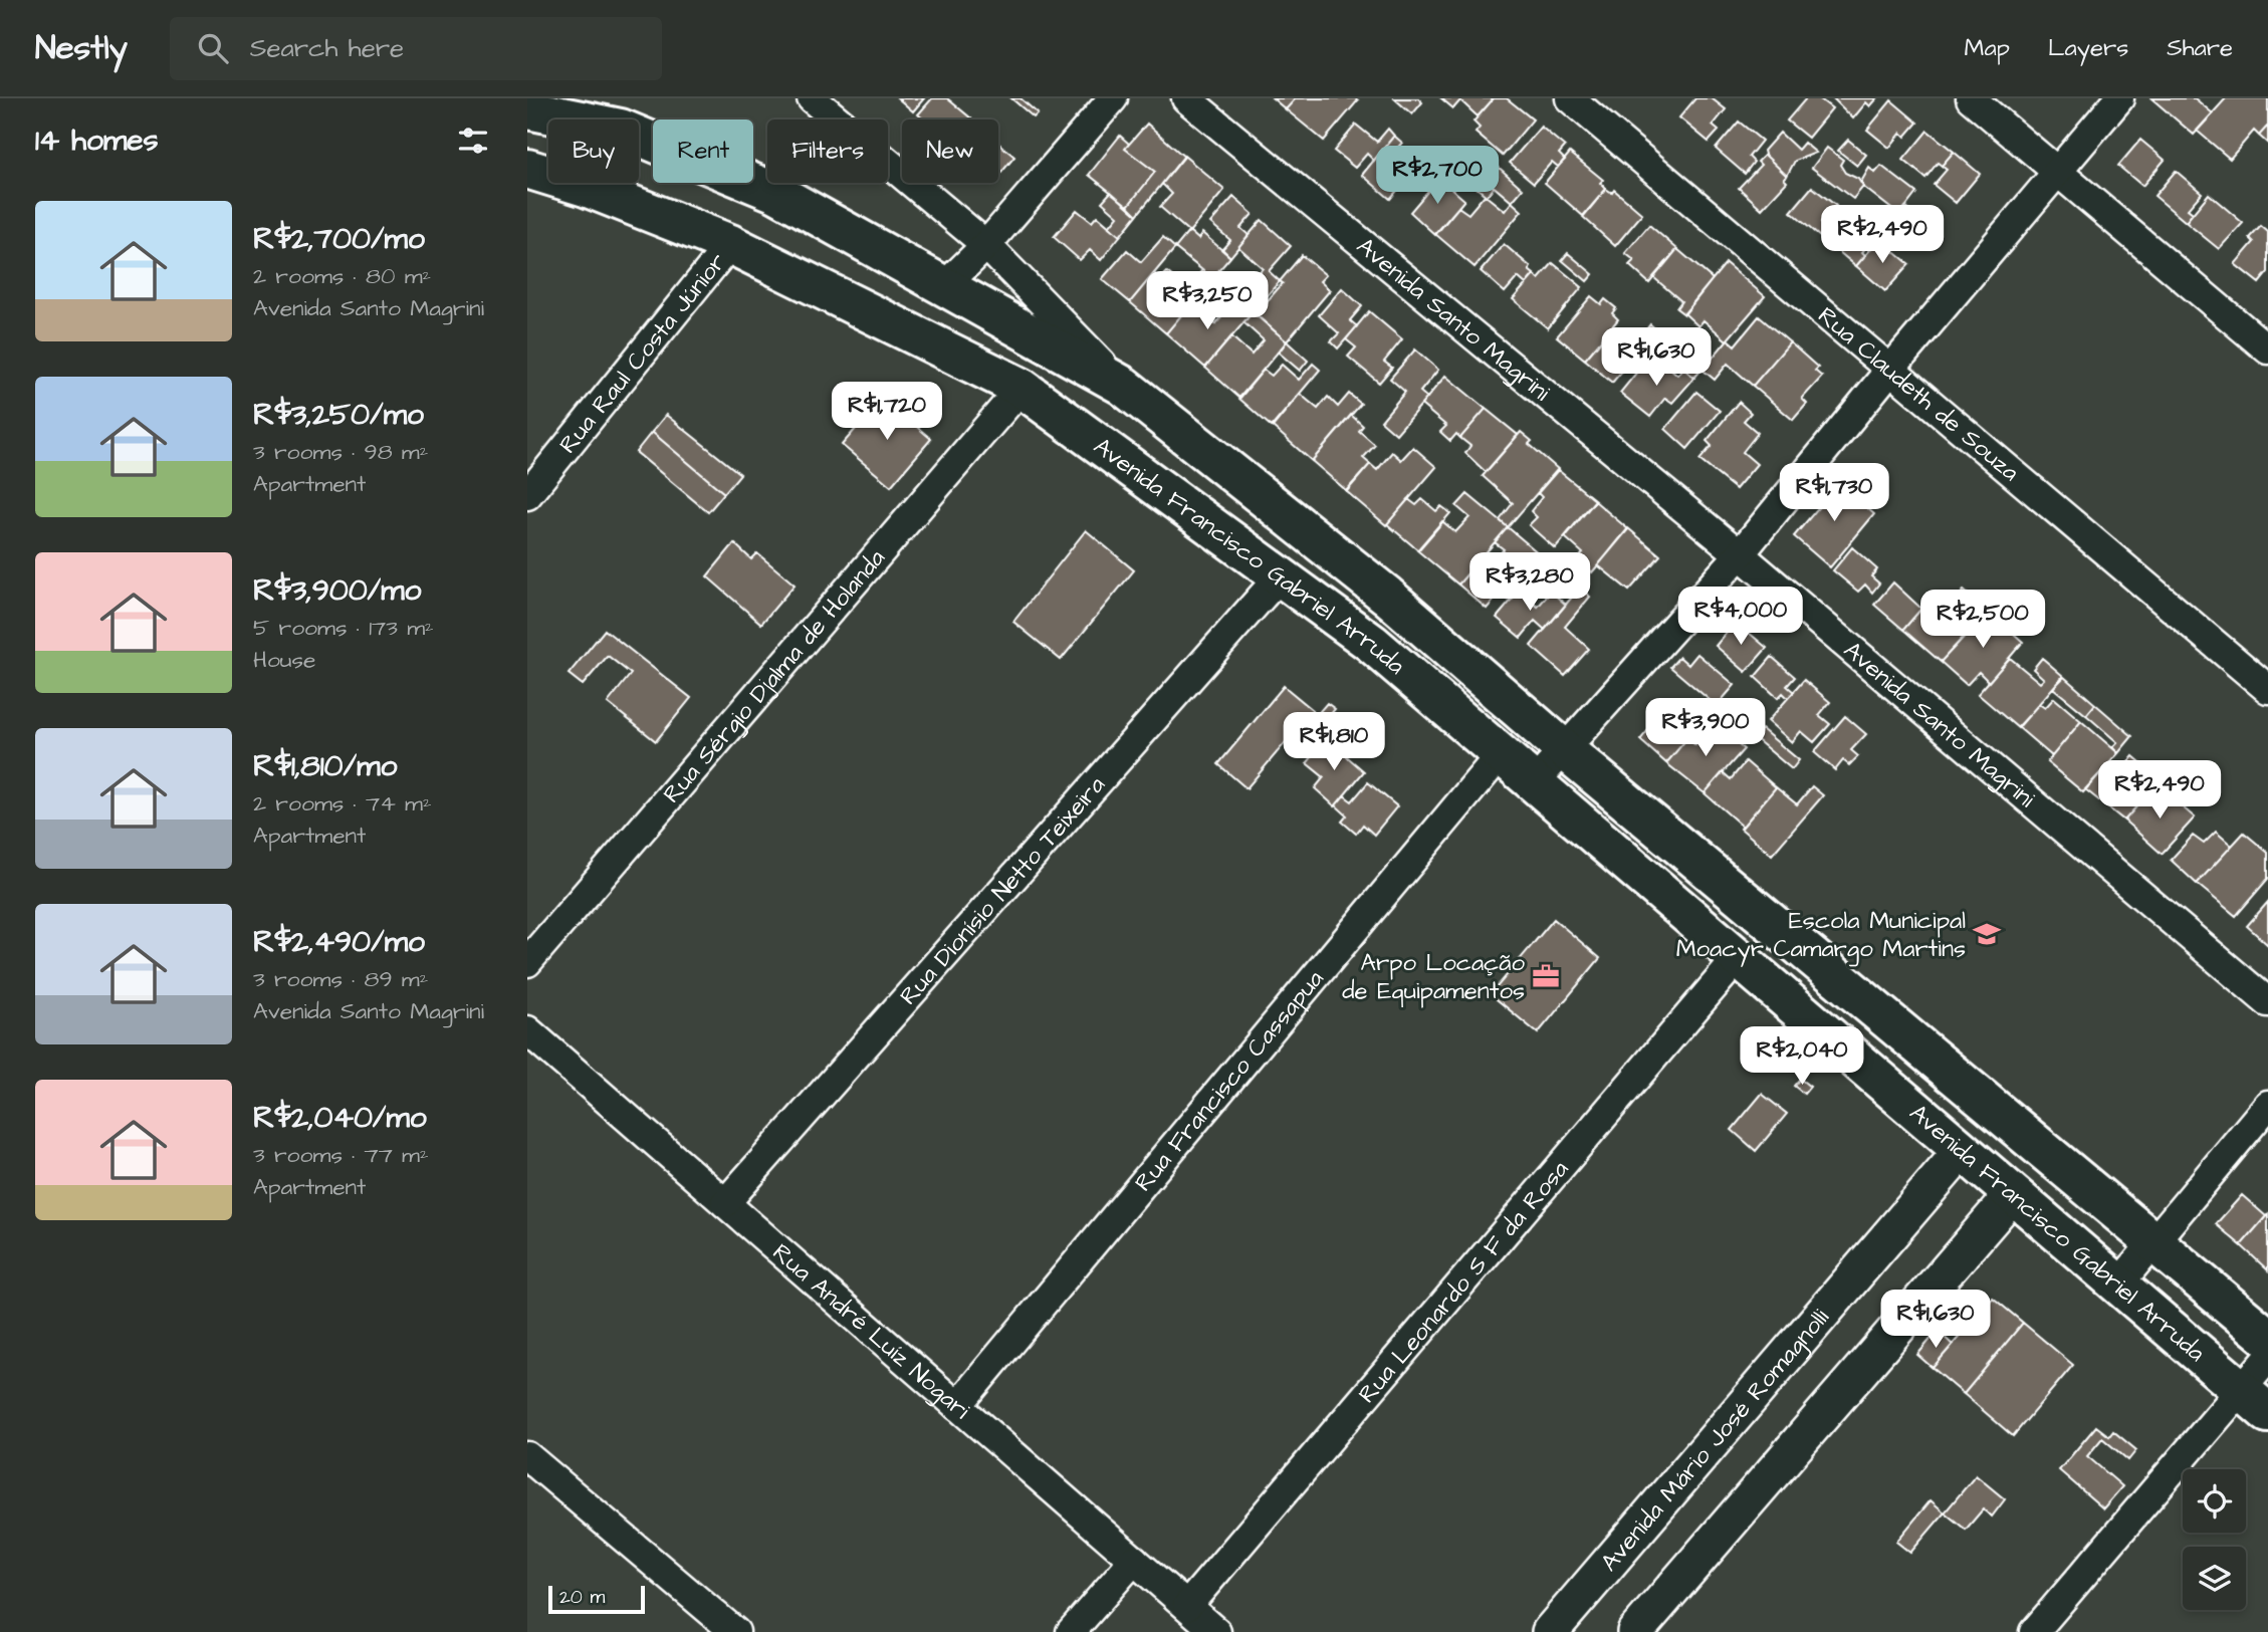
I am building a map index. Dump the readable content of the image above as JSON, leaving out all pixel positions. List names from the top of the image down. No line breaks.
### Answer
{"streets":{"main road":["Avenida Francisco Gabriel Arruda"],"street":["Avenida Santo Magrini","Rua Raul Costa Júnior","Rua Claudeth de Souza","Rua Sérgio Djalma de Holanda","Rua Dionísio Netto Teixeira","Rua Francisco Cassapua","Rua Leonardo S F da Rosa","Rua André Luíz Nogari","Avenida Mário José Romagnolli"]},"crossings":[["Rua Raul Costa Júnior","Avenida Francisco Gabriel Arruda"],["Avenida Francisco Gabriel Arruda","Rua Sérgio Djalma de Holanda"],["Avenida Francisco Gabriel Arruda","Rua Dionísio Netto Teixeira"],["Avenida Francisco Gabriel Arruda","Rua Francisco Cassapua"],["Avenida Francisco Gabriel Arruda","Rua Leonardo S F da Rosa"],["Avenida Francisco Gabriel Arruda","Avenida Mário José Romagnolli"],["Rua Dionísio Netto Teixeira","Rua André Luíz Nogari"],["Rua Francisco Cassapua","Rua André Luíz Nogari"],["Rua Leonardo S F da Rosa","Rua André Luíz Nogari"]],"places":{"school or university":["Escola Municipal Moacyr Camargo Martins"],"office":["Arpo Locação de Equipamentos"]},"scale_bar":"20 m","page":{"header":"Nestly","search":"Search here","nav":["Map","Layers","Share"],"heading":"14 homes","chip":["Buy","Rent","Filters","New"],"price":["R$2,700","R$2,490","R$3,250","R$1,630","R$1,720","R$1,730","R$3,280","R$4,000","R$2,500","R$3,900","R$1,810","R$2,490","R$2,040","R$1,630"],"list":[{"name":"R$2,700/mo","note":"2 rooms · 80 m² · Avenida Santo Magrini"},{"name":"R$3,250/mo","note":"3 rooms · 98 m² · Apartment"},{"name":"R$3,900/mo","note":"5 rooms · 173 m² · House"},{"name":"R$1,810/mo","note":"2 rooms · 74 m² · Apartment"},{"name":"R$2,490/mo","note":"3 rooms · 89 m² · Avenida Santo Magrini"},{"name":"R$2,040/mo","note":"3 rooms · 77 m² · Apartment"}],"scale":"20 m"}}
